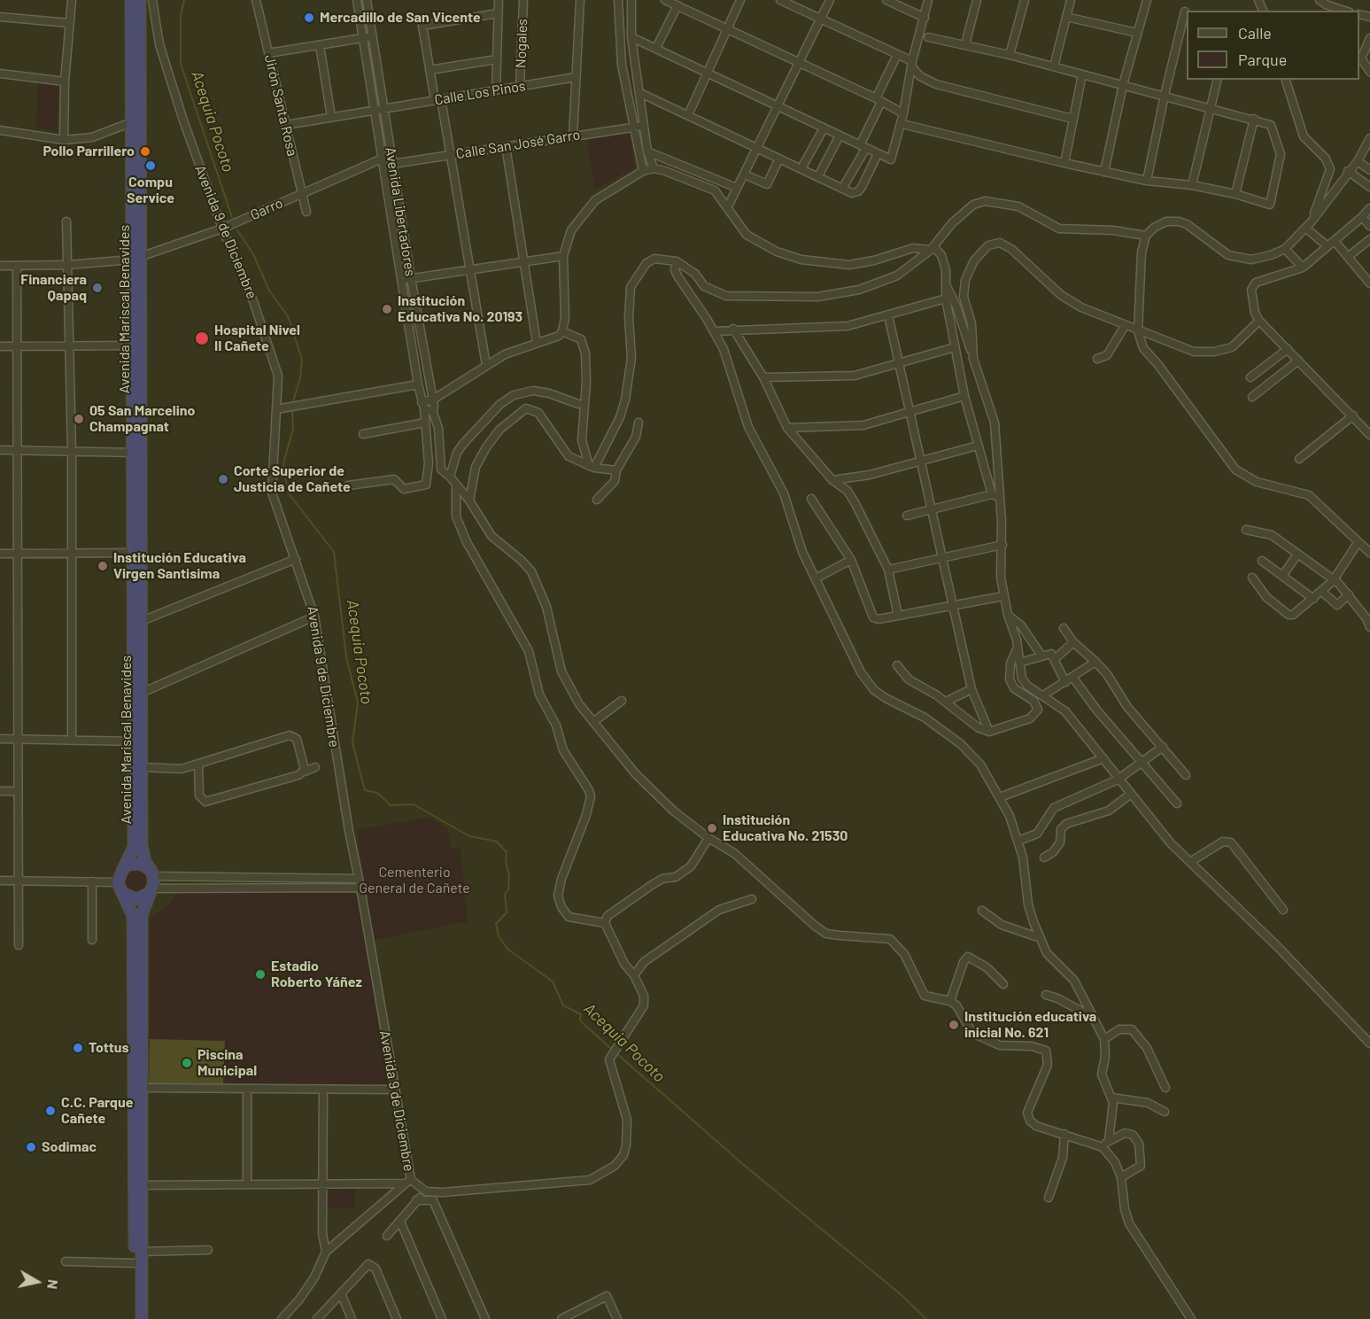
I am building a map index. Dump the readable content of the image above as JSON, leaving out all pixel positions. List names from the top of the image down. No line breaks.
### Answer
{"streets":{"highway":["Avenida Mariscal Benavides"],"street":["Nogales","Calle Los Pinos","Jirón Santa Rosa","Calle San José Garro","Garro","Avenida Libertadores","Avenida 9 de Diciembre"]},"crossings":[["Nogales","Calle Los Pinos"],["Calle Los Pinos","Jirón Santa Rosa"],["Calle Los Pinos","Avenida Libertadores"],["Jirón Santa Rosa","Garro"],["Calle San José Garro","Garro"],["Calle San José Garro","Avenida Libertadores"],["Garro","Avenida Libertadores"],["Garro","Avenida 9 de Diciembre"],["Garro","Avenida Mariscal Benavides"]],"water":["Acequia Pocoto"],"parks":["Cementerio General de Cañete"],"places":["Mercadillo de San Vicente","Pollo Parrillero","Compu Service","Financiera Qapaq","Institución Educativa No. 20193","Hospital Nivel II Cañete","05 San Marcelino Champagnat","Corte Superior de Justicia de Cañete","Institución Educativa Virgen Santisima","Institución Educativa No. 21530","Estadio Roberto Yáñez","Institución educativa inicial No. 621","Tottus","Piscina Municipal","C.C. Parque Cañete","Sodimac"],"legend":["Calle","Parque"],"north":"right"}
